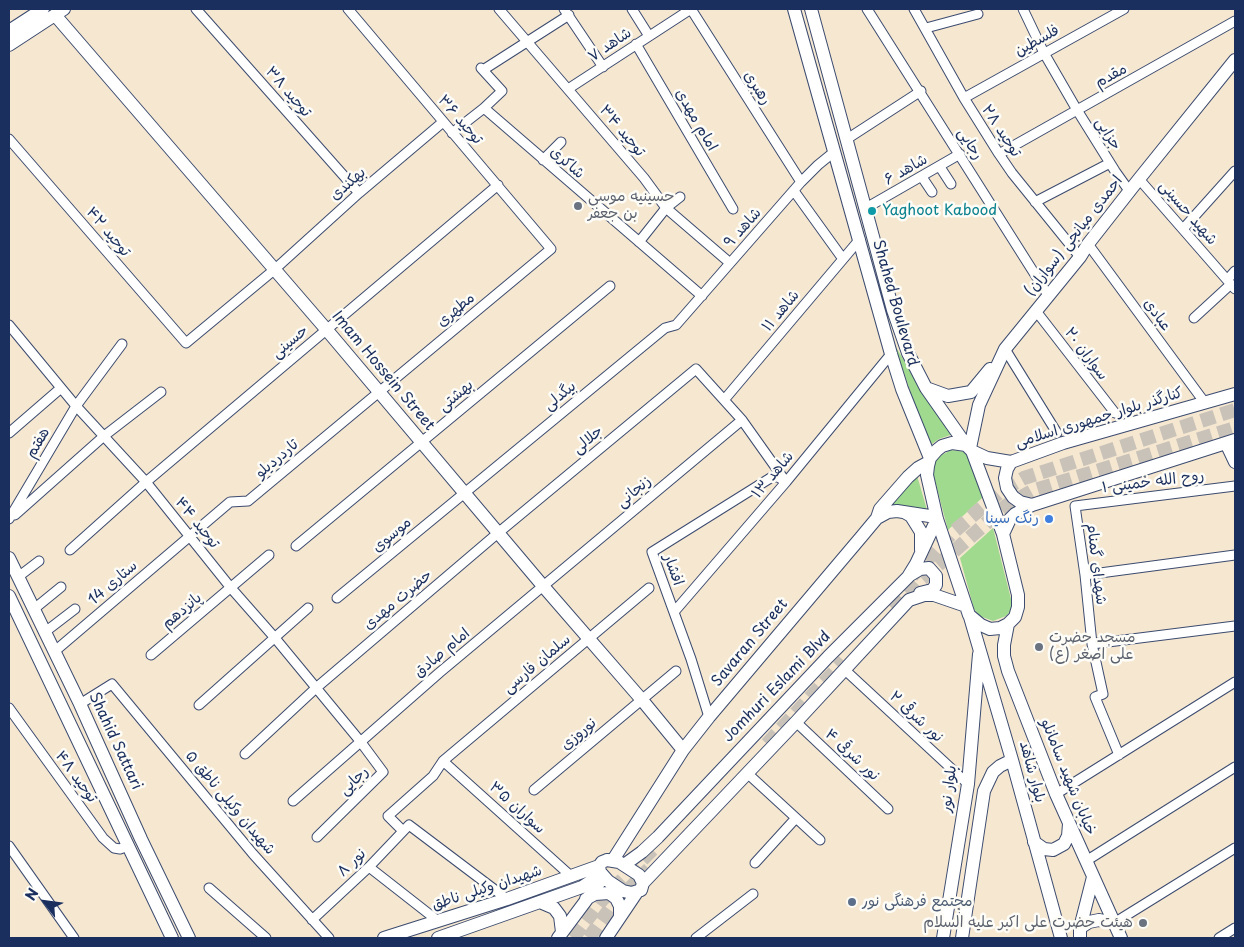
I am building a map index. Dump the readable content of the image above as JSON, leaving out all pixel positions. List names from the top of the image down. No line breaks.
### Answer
{"streets":{"main road":["احمدی میانجی (سواران)","Shahed Boulevard","Imam Hossein Street","کنارگذر بلوار جمهوری اسلامی","Savaran Street","Jomhuri Eslami Blvd","Shahid Sattari","بلوار شاهد","خیابان شهید سامانلو","بلوار نور","شهیدان وکیلی ناطق"],"street":["فلسطین","شاهد ۷","مقدم","رهبری","توحید ۳۸","توحید ۳۶","امام مهدی","توحید ۳۴","توحید ۲۸","جزایی","رجایی","شاکری","شاهد ۶","بهکندی","شهید حسینی","شاهد ۹","توحید ۴۲","مطهری","شاهد ۱۱","عبادی","حسینی","سواران ۲۰","بهشتی","بیگدلی","جلالی","هفتم","تاردردیلو","شاهد ۱۳","روح الله خمینی ۱","زنجانی","توحید ۴۴","موسوی","شهدای گمنام","افشار","ستاری 14","حضرت مهدی","پانزدهم","امام صادق","سلمان فارسی","نور شرقی ۲","نوروزی","نور شرقی ۴","توحید ۴۸","شهیدان وکیلی ناطق ۵","سواران ۳۵","نور ۸"]},"crossings":[["فلسطین","توحید ۲۸"],["فلسطین","جزایی"],["شاهد ۷","رهبری"],["شاهد ۷","امام مهدی"],["شاهد ۷","توحید ۳۴"],["مقدم","توحید ۲۸"],["مقدم","جزایی"],["رهبری","شاهد ۹"],["توحید ۳۸","بهکندی"],["توحید ۳۶","بهکندی"],["توحید ۳۶","مطهری"],["توحید ۳۶","حسینی"],["توحید ۳۴","شاهد ۹"],["توحید ۲۸","احمدی میانجی (سواران)"],["جزایی","احمدی میانجی (سواران)"],["رجایی","شاهد ۶"],["رجایی","احمدی میانجی (سواران)"],["رجایی","توحید ۴۴"],["رجایی","امام صادق"],["شاکری","شاهد ۹"],["شاهد ۶","Shahed Boulevard"],["بهکندی","توحید ۴۲"],["بهکندی","Imam Hossein Street"],["شهید حسینی","احمدی میانجی (سواران)"],["شاهد ۹","Shahed Boulevard"],["شاهد ۹","بیگدلی"],["احمدی میانجی (سواران)","Shahed Boulevard"],["احمدی میانجی (سواران)","عبادی"],["احمدی میانجی (سواران)","سواران ۲۰"],["احمدی میانجی (سواران)","کنارگذر بلوار جمهوری اسلامی"],["احمدی میانجی (سواران)","Savaran Street"],["Shahed Boulevard","شاهد ۱۱"],["Shahed Boulevard","کنارگذر بلوار جمهوری اسلامی"],["Shahed Boulevard","شاهد ۱۳"],["Shahed Boulevard","Savaran Street"],["Shahed Boulevard","بلوار شاهد"],["Shahed Boulevard","خیابان شهید سامانلو"],["مطهری","Imam Hossein Street"],["مطهری","تاردردیلو"],["شاهد ۱۱","جلالی"],["عبادی","کنارگذر بلوار جمهوری اسلامی"],["حسینی","Imam Hossein Street"],["حسینی","توحید ۴۴"],["Imam Hossein Street","بهشتی"],["Imam Hossein Street","بیگدلی"],["Imam Hossein Street","جلالی"],["Imam Hossein Street","تاردردیلو"],["Imam Hossein Street","زنجانی"],["Imam Hossein Street","موسوی"],["Imam Hossein Street","حضرت مهدی"],["Imam Hossein Street","Savaran Street"],["Imam Hossein Street","امام صادق"],["Imam Hossein Street","سلمان فارسی"],["Imam Hossein Street","نوروزی"],["بیگدلی","موسوی"],["کنارگذر بلوار جمهوری اسلامی","Savaran Street"],["جلالی","حضرت مهدی"],["هفتم","توحید ۴۴"],["تاردردیلو","توحید ۴۴"],["تاردردیلو","ستاری 14"],["شاهد ۱۳","افشار"],["روح الله خمینی ۱","شهدای گمنام"],["زنجانی","امام صادق"],["توحید ۴۴","ستاری 14"],["توحید ۴۴","حضرت مهدی"],["توحید ۴۴","پانزدهم"],["توحید ۴۴","امام صادق"],["افشار","Savaran Street"],["ستاری 14","Shahid Sattari"],["Savaran Street","Jomhuri Eslami Blvd"],["Savaran Street","بلوار شاهد"],["سلمان فارسی","سواران ۳۵"],["سلمان فارسی","نور ۸"],["Jomhuri Eslami Blvd","بلوار شاهد"],["Jomhuri Eslami Blvd","شهیدان وکیلی ناطق"],["نور شرقی ۲","بلوار نور"],["Shahid Sattari","شهیدان وکیلی ناطق ۵"],["بلوار شاهد","بلوار نور"],["شهیدان وکیلی ناطق ۵","نور ۸"],["سواران ۳۵","شهیدان وکیلی ناطق"]],"places":["حسینیه موسی بن جعفر","Yaghoot Kabood","رنگ سینا","مسجد حضرت علی اصغر (ع)","مجتمع فرهنگی نور","هیئت حضرت علی اکبر علیه السلام"],"north":"top left"}
